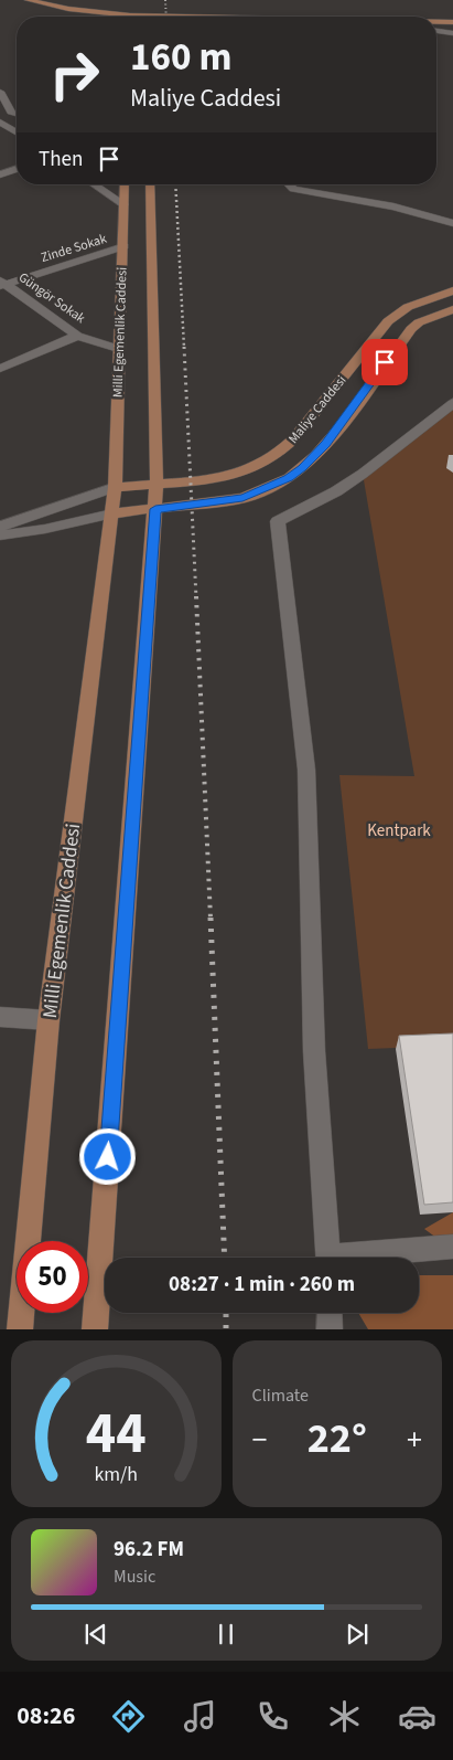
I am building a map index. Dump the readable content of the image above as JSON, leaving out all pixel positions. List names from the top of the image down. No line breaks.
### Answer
{"streets":{"main road":["Milli Egemenlik Caddesi","Maliye Caddesi"],"street":["Zinde Sokak","Güngör Sokak"]},"crossings":[["Zinde Sokak","Güngör Sokak"],["Zinde Sokak","Milli Egemenlik Caddesi"],["Güngör Sokak","Milli Egemenlik Caddesi"],["Milli Egemenlik Caddesi","Maliye Caddesi"]],"parks":["Kentpark"],"page":{"turn":["160 m","Maliye Caddesi"],"then":"Then","limit":"50","trip":"08:27 · 1 min · 260 m","tile":"Climate","heat":["−","22°","+"],"song":["96.2 FM","Music"],"tabs":"08:26","gauge":["44","km/h"]}}
